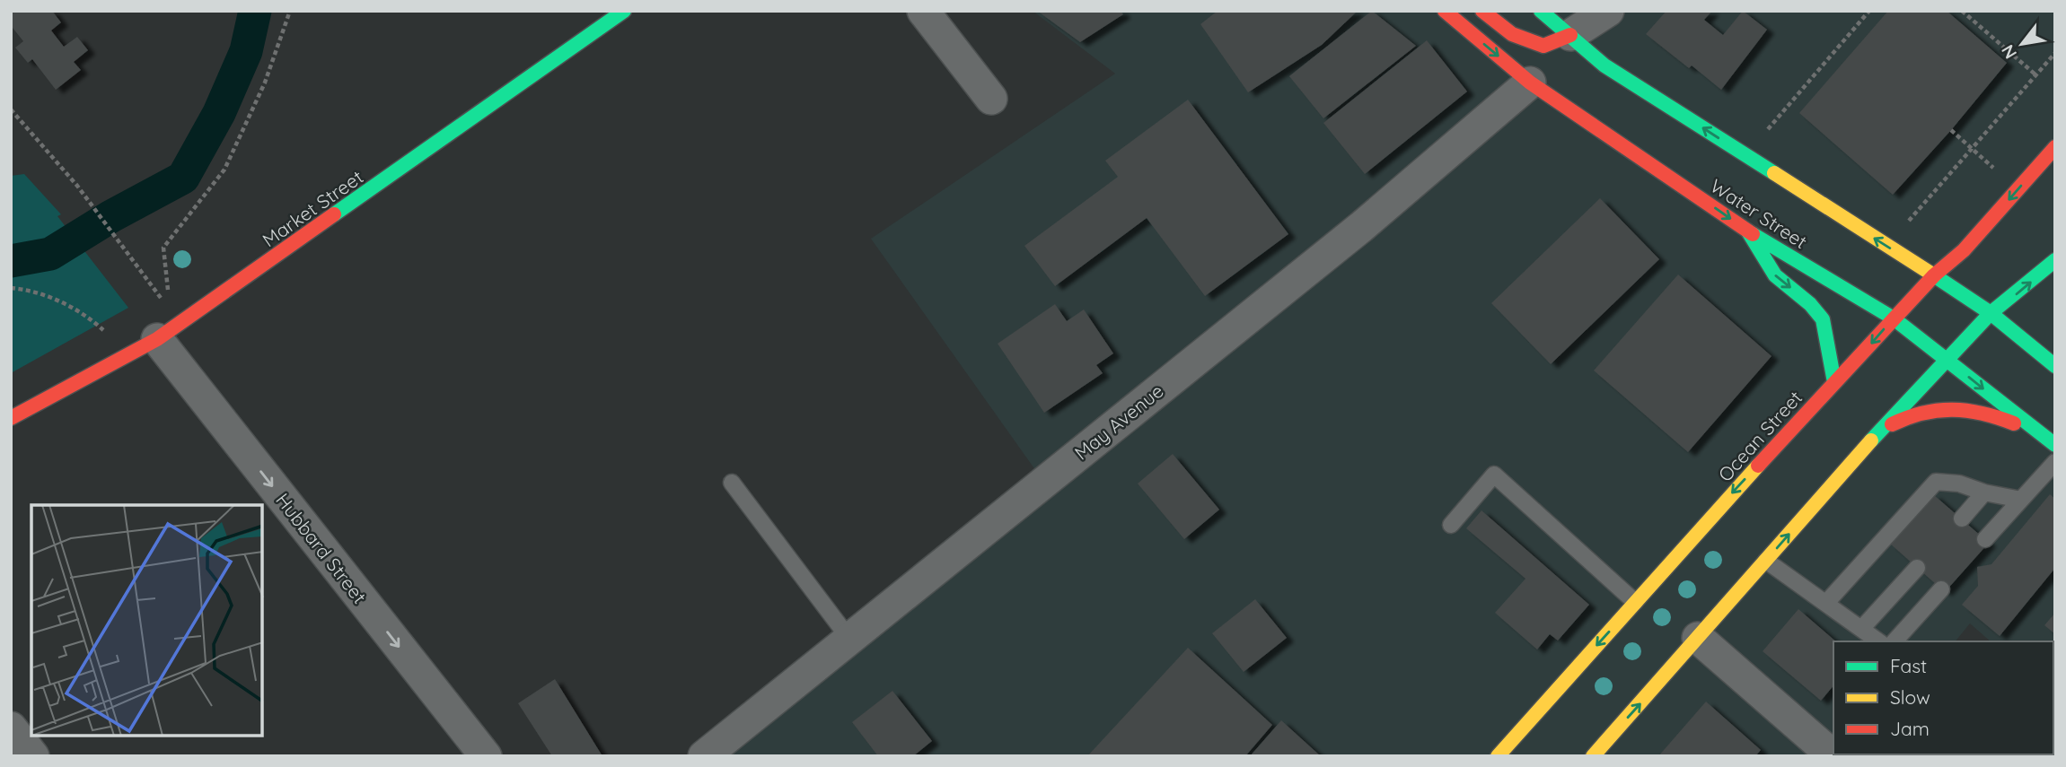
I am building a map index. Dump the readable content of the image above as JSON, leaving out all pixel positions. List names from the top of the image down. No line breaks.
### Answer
{"streets":{"main road":["Market Street","Water Street","Ocean Street"],"street":["May Avenue","Hubbard Street"]},"crossings":[["Market Street","Hubbard Street"],["Water Street","May Avenue"],["Water Street","Ocean Street"]],"one_way":["Hubbard Street"],"legend":["Fast","Slow","Jam"],"north":"bottom left"}
